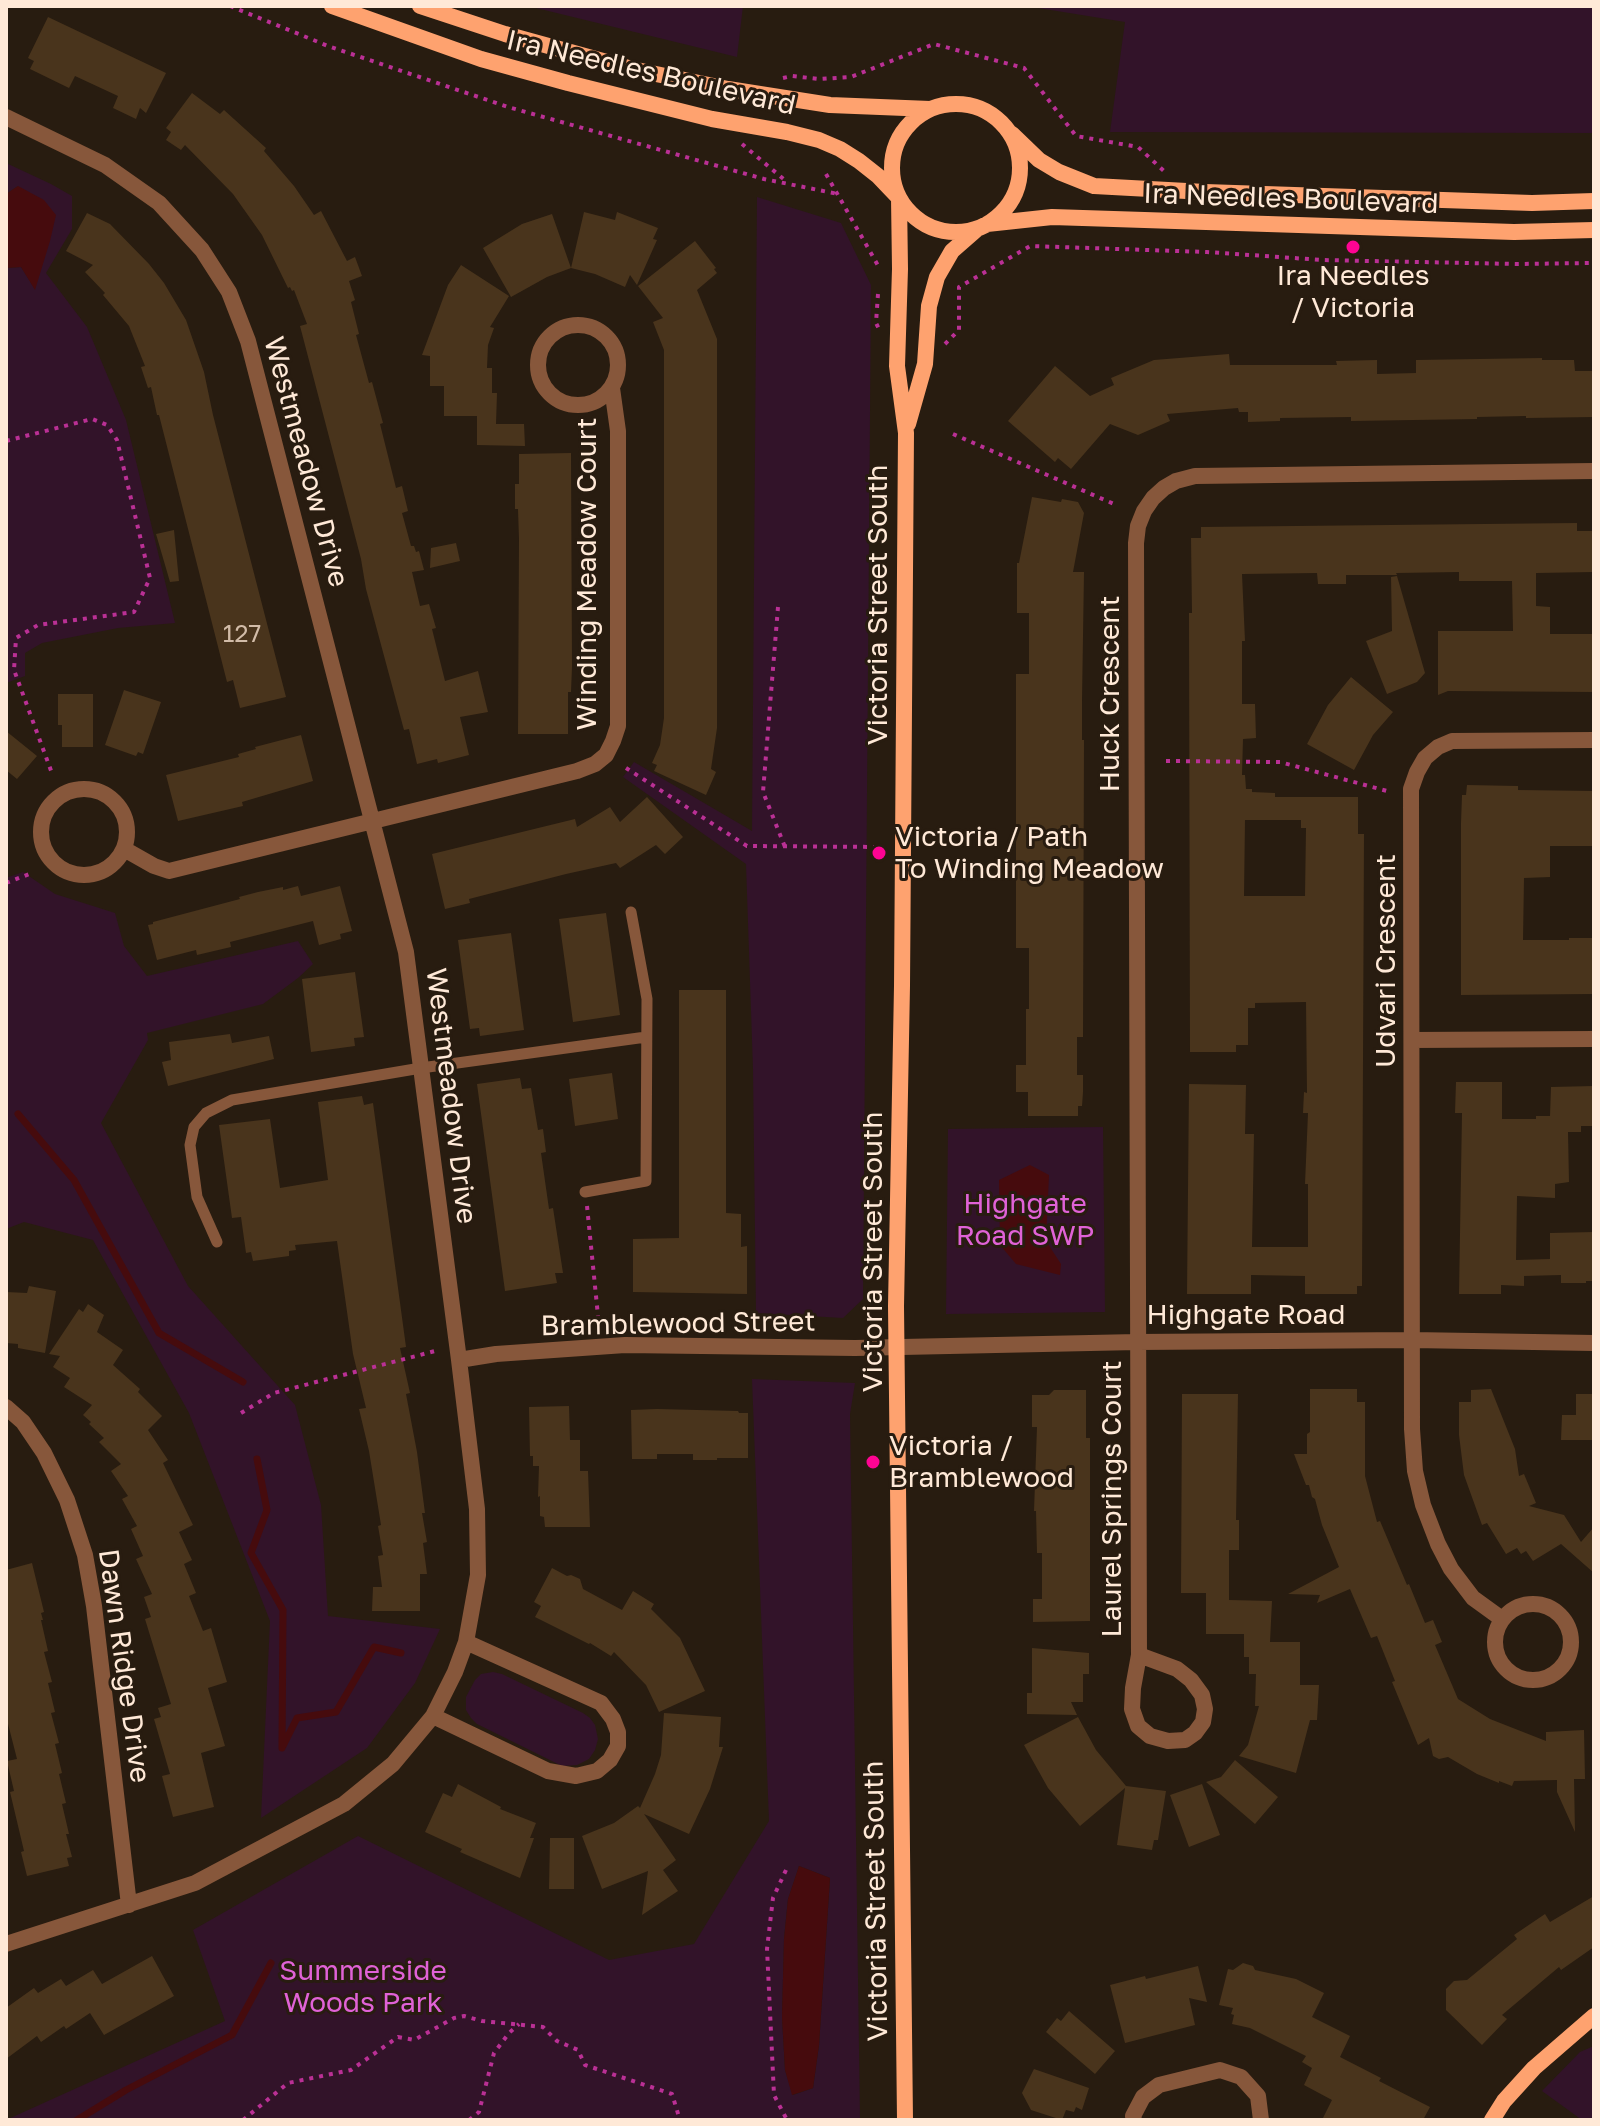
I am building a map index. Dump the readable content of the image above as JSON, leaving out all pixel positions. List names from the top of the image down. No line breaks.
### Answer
{"streets":{"main road":["Ira Needles Boulevard","Victoria Street South"],"street":["Westmeadow Drive","Winding Meadow Court","Huck Crescent","Udvari Crescent","Highgate Road","Bramblewood Street","Laurel Springs Court","Dawn Ridge Drive"]},"crossings":[["Ira Needles Boulevard","Victoria Street South"],["Westmeadow Drive","Winding Meadow Court"],["Westmeadow Drive","Bramblewood Street"],["Westmeadow Drive","Dawn Ridge Drive"],["Victoria Street South","Highgate Road"],["Victoria Street South","Bramblewood Street"],["Huck Crescent","Highgate Road"],["Huck Crescent","Laurel Springs Court"],["Udvari Crescent","Highgate Road"],["Highgate Road","Bramblewood Street"],["Highgate Road","Laurel Springs Court"]],"parks":["Highgate Road SWP","Summerside Woods Park"],"places":["Ira Needles / Victoria","Victoria / Path To Winding Meadow","Victoria / Bramblewood"],"house_numbers":["127"]}
